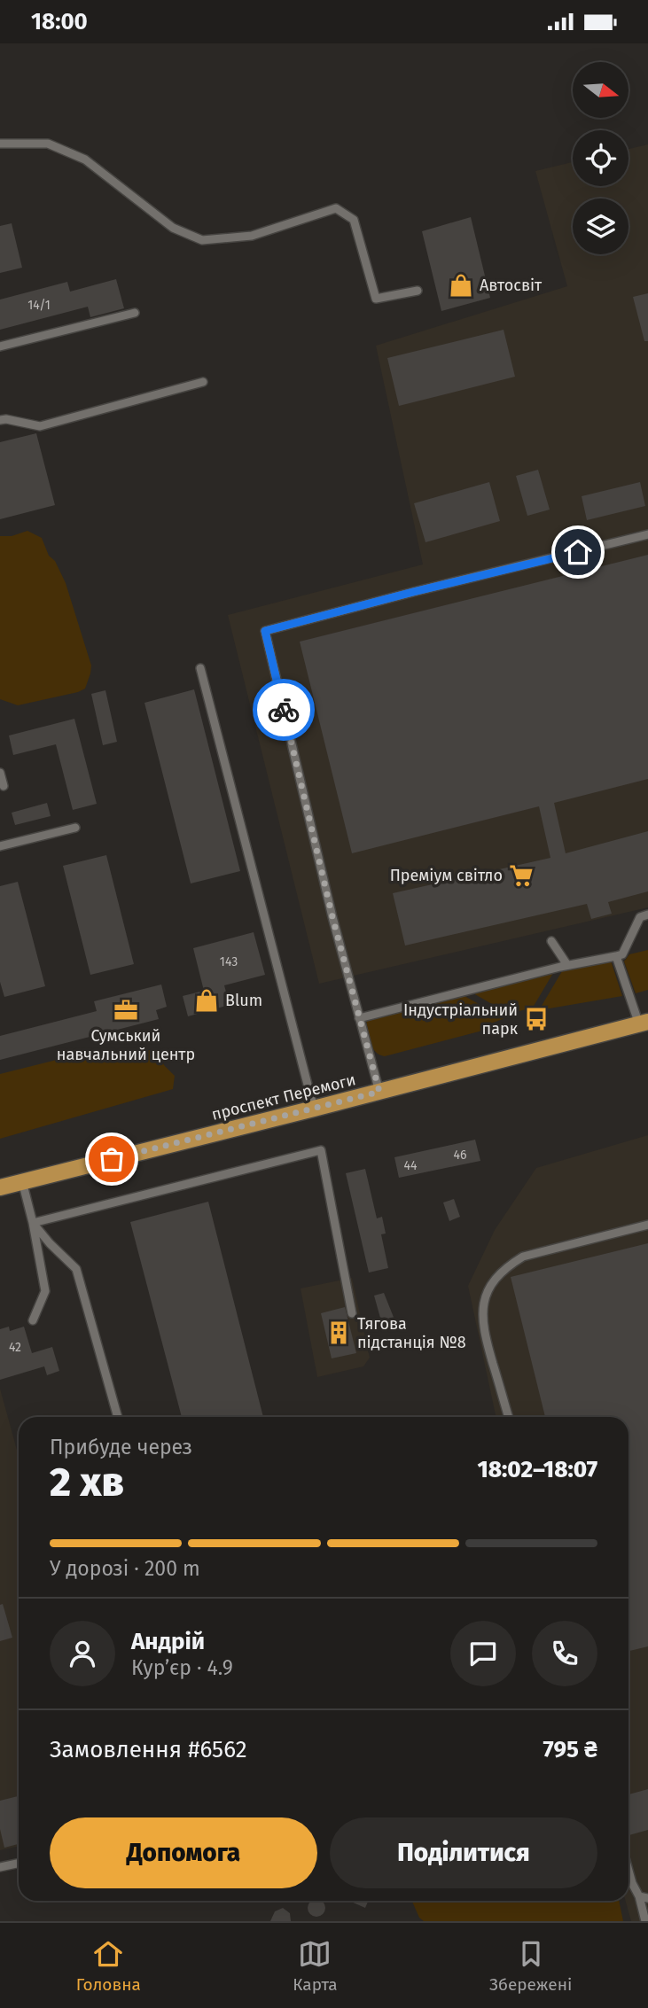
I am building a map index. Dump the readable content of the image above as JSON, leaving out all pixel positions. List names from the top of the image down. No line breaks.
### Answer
{"streets":{"main road":["проспект Перемоги"]},"places":{"shop":["Автосвіт","Blum"],"supermarket":["Преміум світло"],"office":["Сумський навчальний центр"],"bus stop":["Індустріальний парк"],"building":["Тягова підстанція №8"]},"house_numbers":["14/1","143","46","44","42"],"north":"right","page":{"status":"18:00","heading":["2 хв","Прибуде через","18:02–18:07"],"panel":["Андрій","Кур’єр · 4.9","Замовлення #6562","795 ₴"],"bar":"У дорозі · 200 m","buttons":["Допомога","Поділитися"],"tabs":["Головна","Карта","Збережені"]}}
